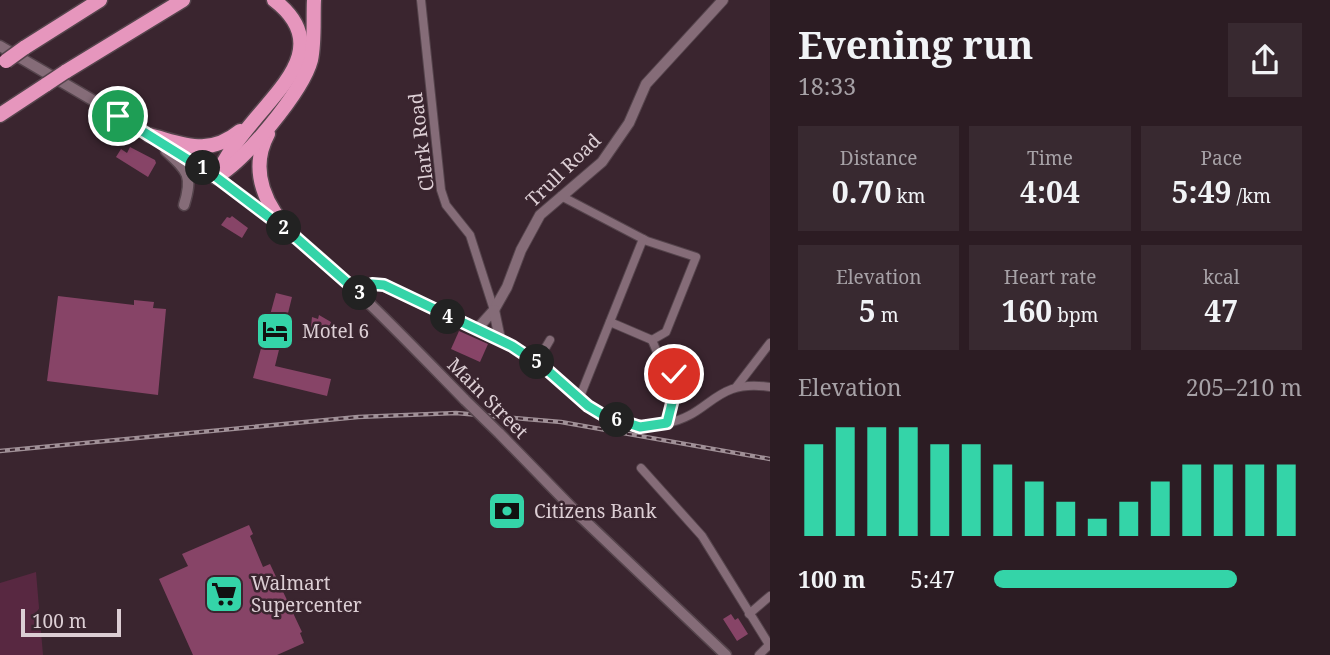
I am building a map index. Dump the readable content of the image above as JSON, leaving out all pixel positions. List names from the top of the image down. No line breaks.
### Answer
{"streets":{"main road":["Main Street"],"street":["Clark Road","Trull Road"]},"crossings":[["Clark Road","Trull Road"]],"places":{"hotel":["Motel 6"],"bank":["Citizens Bank"],"supermarket":["Walmart Supercenter"]},"scale_bar":"100 m","page":{"heading":["Evening run","18:33"],"stats":[["Distance","0.70 km"],["Time","4:04"],["Pace","5:49 /km"],["Elevation","5 m"],["Heart rate","160 bpm"],["kcal","47"]],"pins":["1","2","3","4","5","6"],"chart":["Elevation","205–210 m"],"list":[{"name":"100 m","note":"5:47"}],"scale":"100 m"}}
